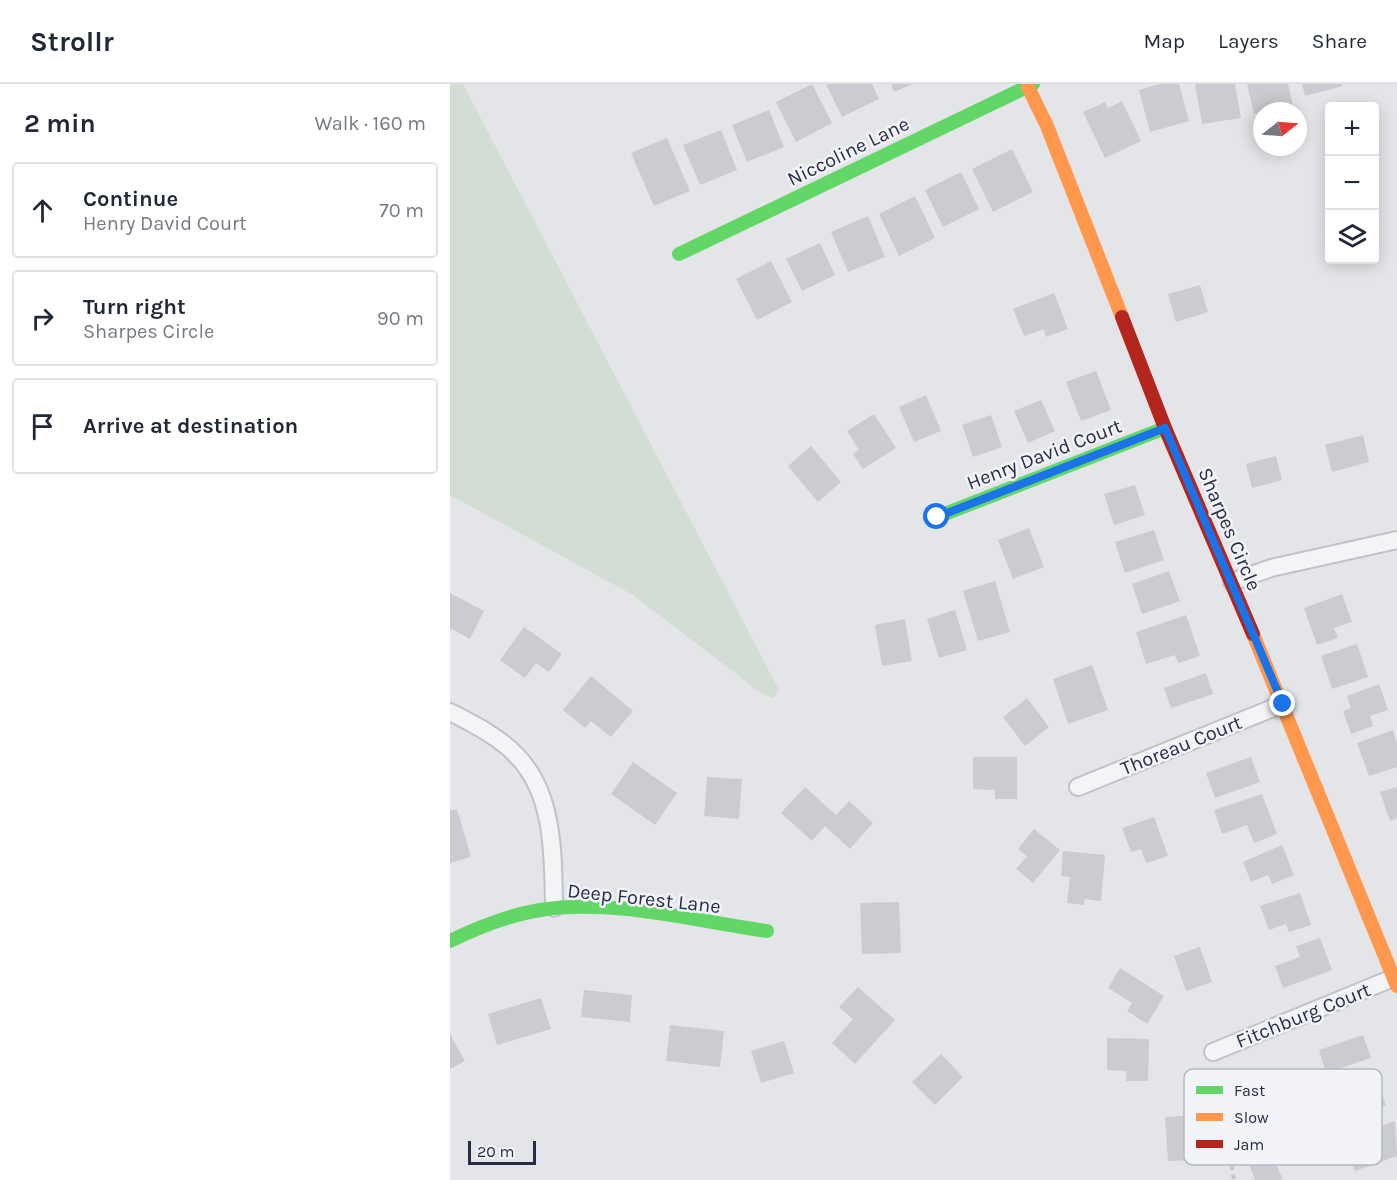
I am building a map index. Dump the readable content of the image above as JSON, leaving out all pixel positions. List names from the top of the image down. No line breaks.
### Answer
{"streets":{"street":["Niccoline Lane","Henry David Court","Sharpes Circle","Thoreau Court","Deep Forest Lane","Fitchburg Court"]},"crossings":[["Niccoline Lane","Sharpes Circle"],["Henry David Court","Sharpes Circle"],["Sharpes Circle","Thoreau Court"],["Sharpes Circle","Fitchburg Court"]],"legend":["Fast","Slow","Jam"],"scale_bar":"20 m","north":"right","page":{"header":"Strollr","nav":["Map","Layers","Share"],"heading":["2 min","Walk · 160 m"],"map_buttons":["+","−"],"list":[["Continue","Henry David Court","70 m"],["Turn right","Sharpes Circle","90 m"],"Arrive at destination"],"scale":"20 m"}}
